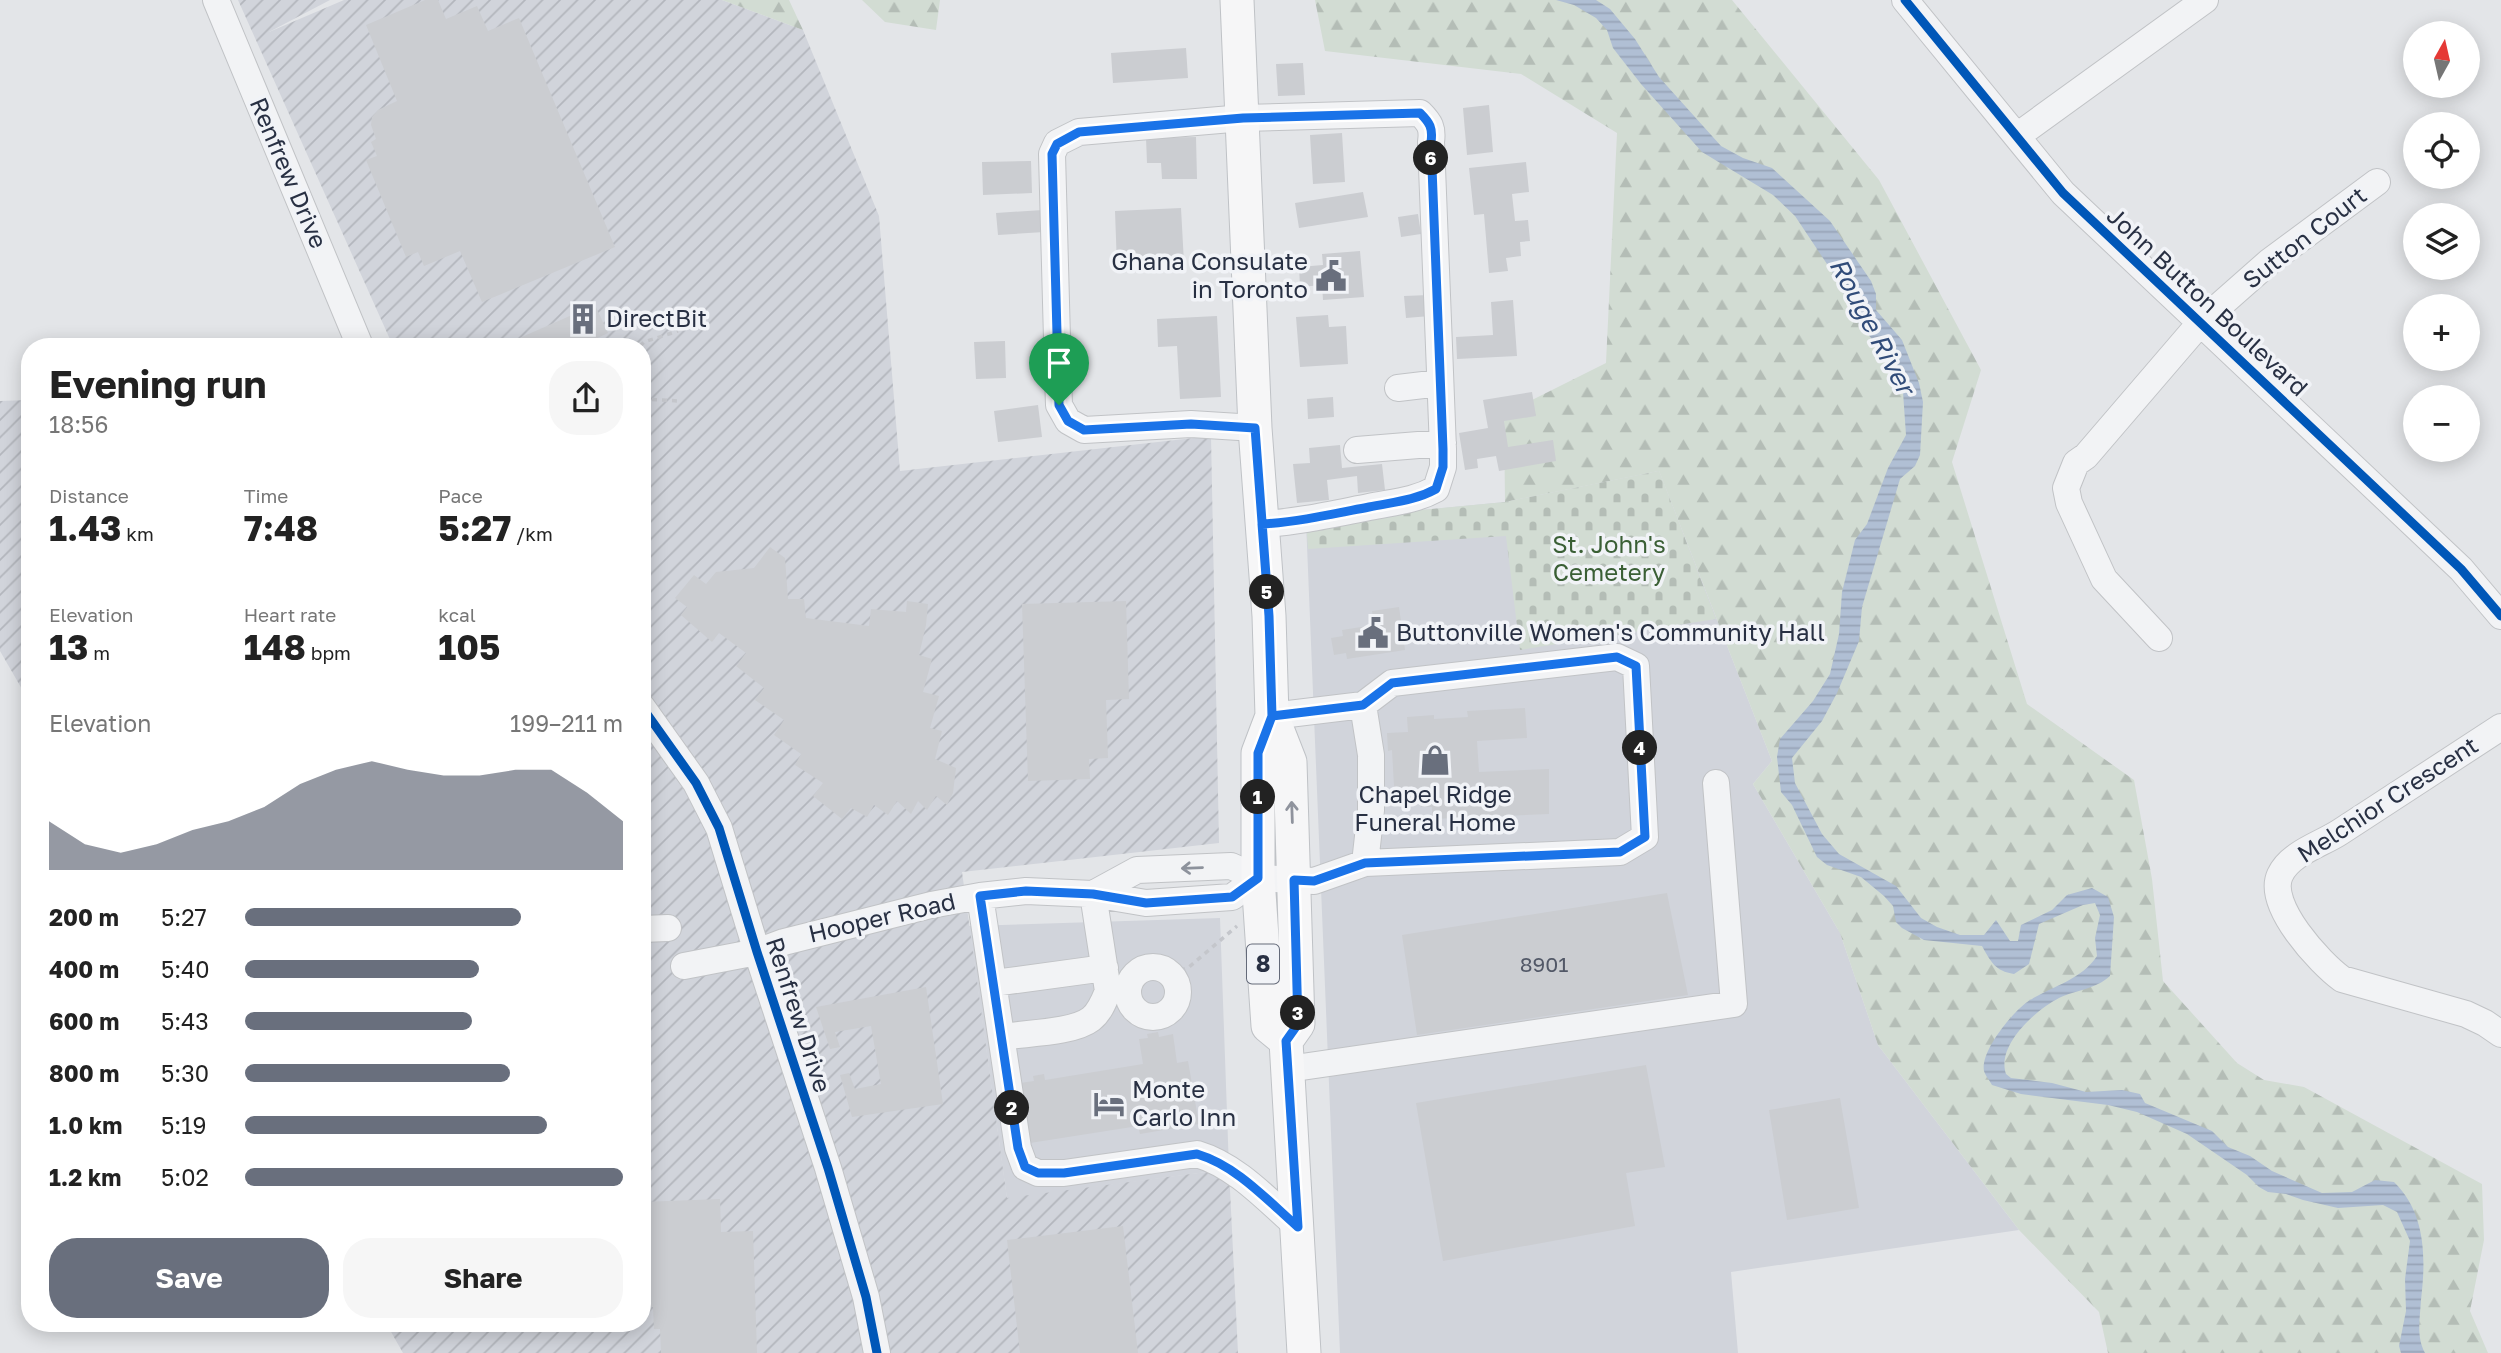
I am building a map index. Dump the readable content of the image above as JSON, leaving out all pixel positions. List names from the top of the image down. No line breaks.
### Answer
{"streets":{"main road":["8"],"street":["Renfrew Drive","Sutton Court","John Button Boulevard","Melchior Crescent","Hooper Road"]},"crossings":[["Renfrew Drive","Hooper Road"],["Sutton Court","John Button Boulevard"]],"water":["Rouge River"],"parks":["St. John's Cemetery"],"places":{"public building":["Ghana Consulate in Toronto","Buttonville Women's Community Hall"],"building":["DirectBit"],"shop":["Chapel Ridge Funeral Home"],"hotel":["Monte Carlo Inn"]},"house_numbers":["8901"],"north":"top","page":{"map_buttons":["+","−"],"pins":["6","5","4","1","3","2"],"heading":["Evening run","18:56"],"stats":[["Distance","1.43 km"],["Time","7:48"],["Pace","5:27 /km"],["Elevation","13 m"],["Heart rate","148 bpm"],["kcal","105"]],"chart":["Elevation","199–211 m"],"list":[{"name":"200 m","note":"5:27"},{"name":"400 m","note":"5:40"},{"name":"600 m","note":"5:43"},{"name":"800 m","note":"5:30"},{"name":"1.0 km","note":"5:19"},{"name":"1.2 km","note":"5:02"}],"buttons":["Save","Share"]}}
